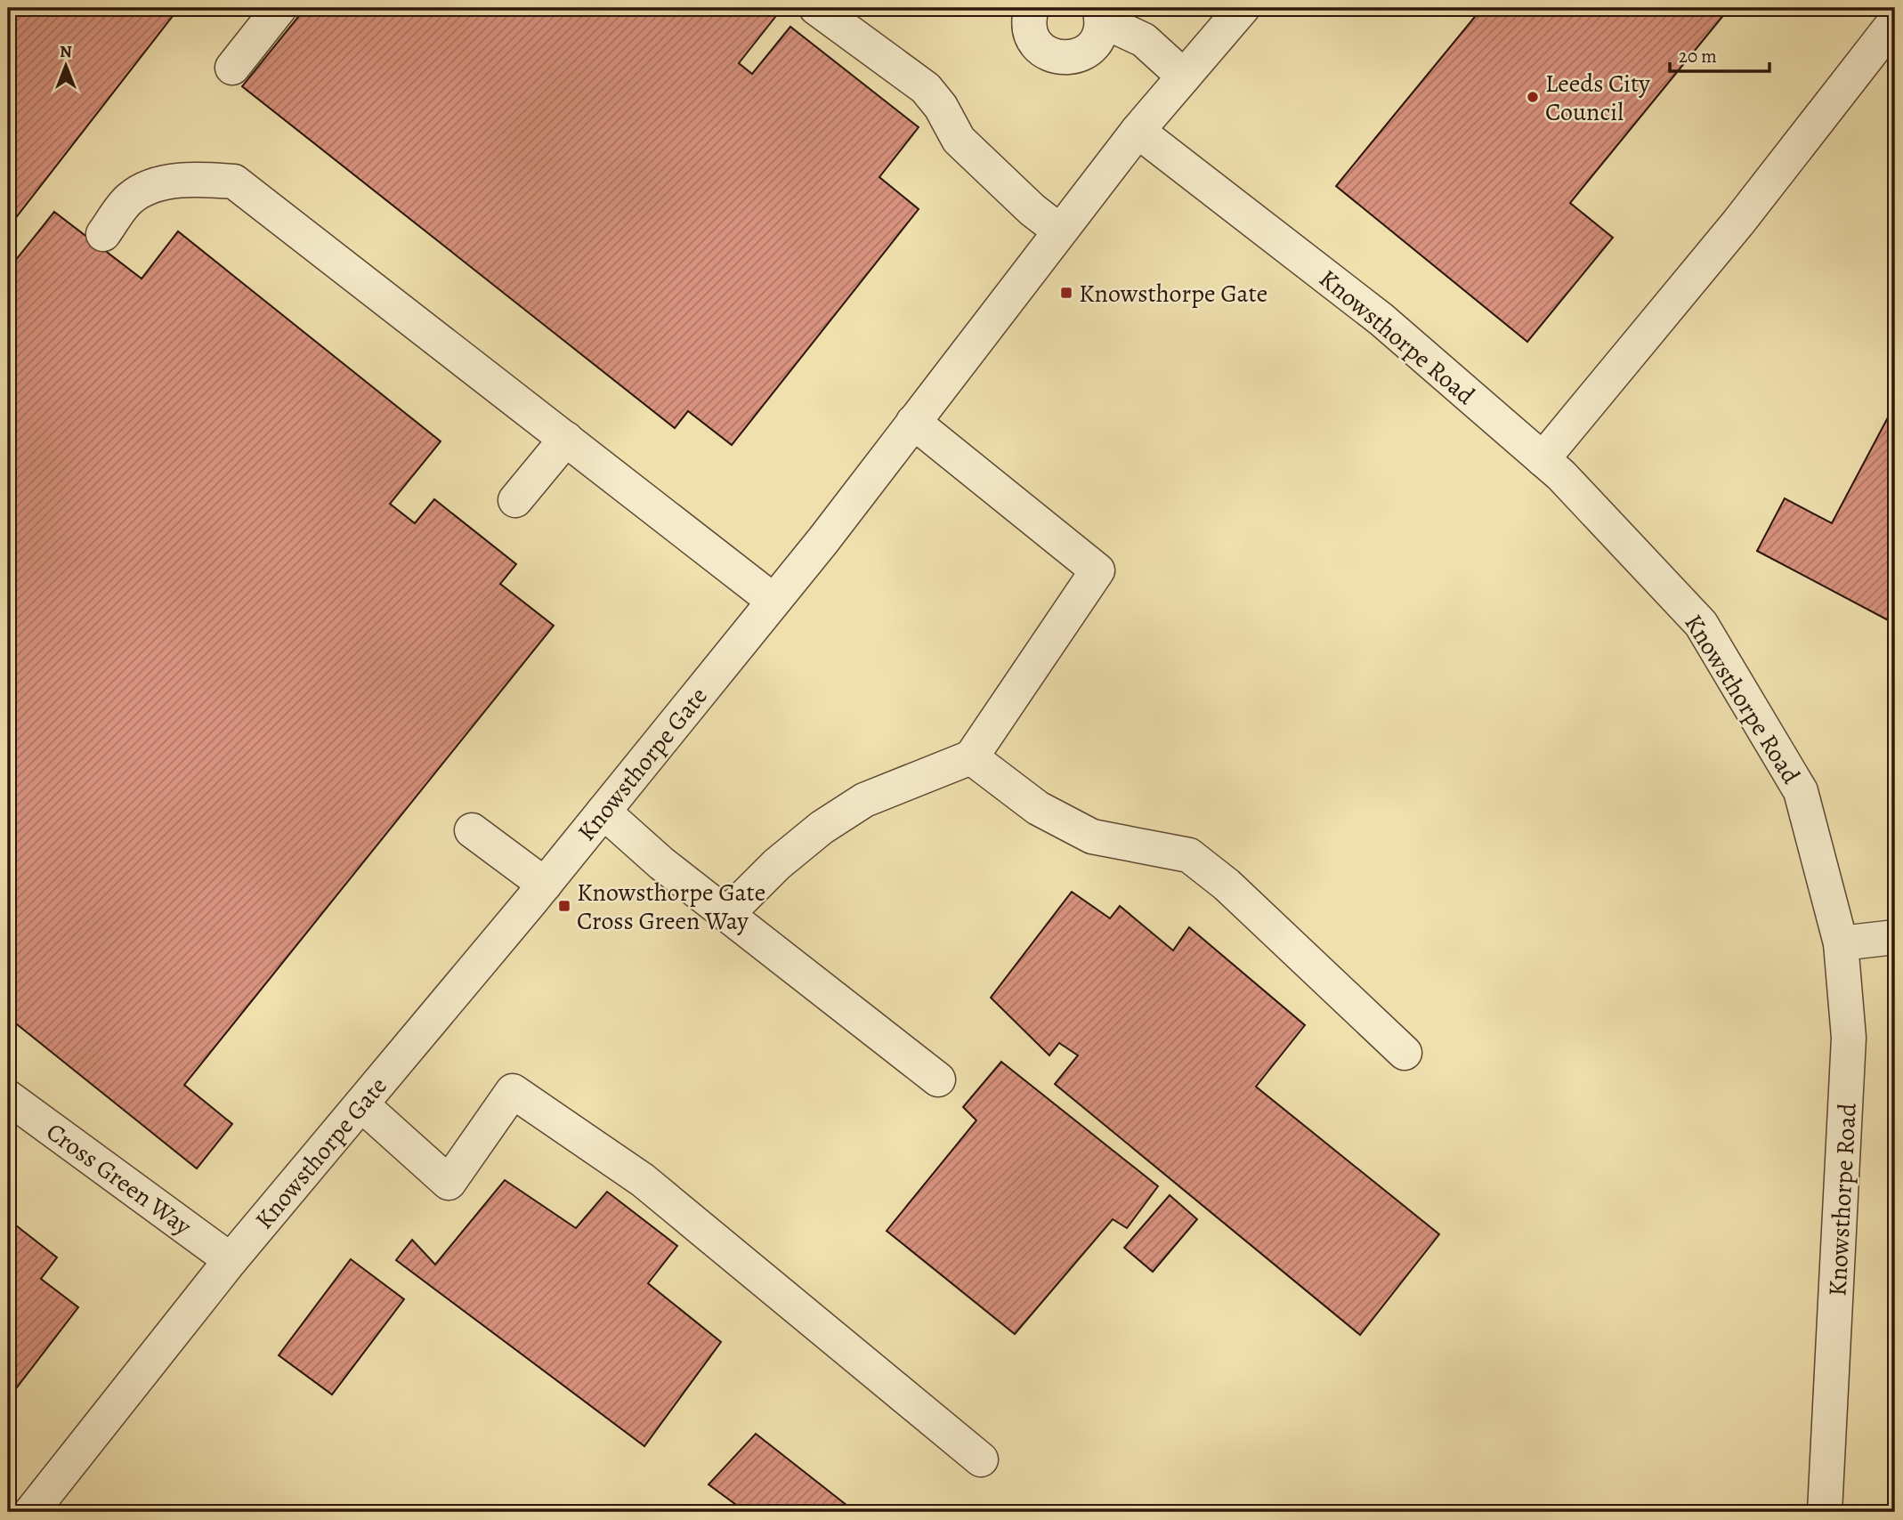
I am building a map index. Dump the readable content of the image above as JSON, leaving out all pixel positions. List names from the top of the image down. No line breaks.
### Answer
{"streets":{"street":["Knowsthorpe Road","Knowsthorpe Gate","Cross Green Way"]},"crossings":[["Knowsthorpe Road","Knowsthorpe Gate"],["Knowsthorpe Gate","Cross Green Way"]],"places":{"other":["Leeds City Council"],"transit":["Knowsthorpe Gate","Knowsthorpe Gate Cross Green Way"]},"scale_bar":"20 m","north":"top"}
